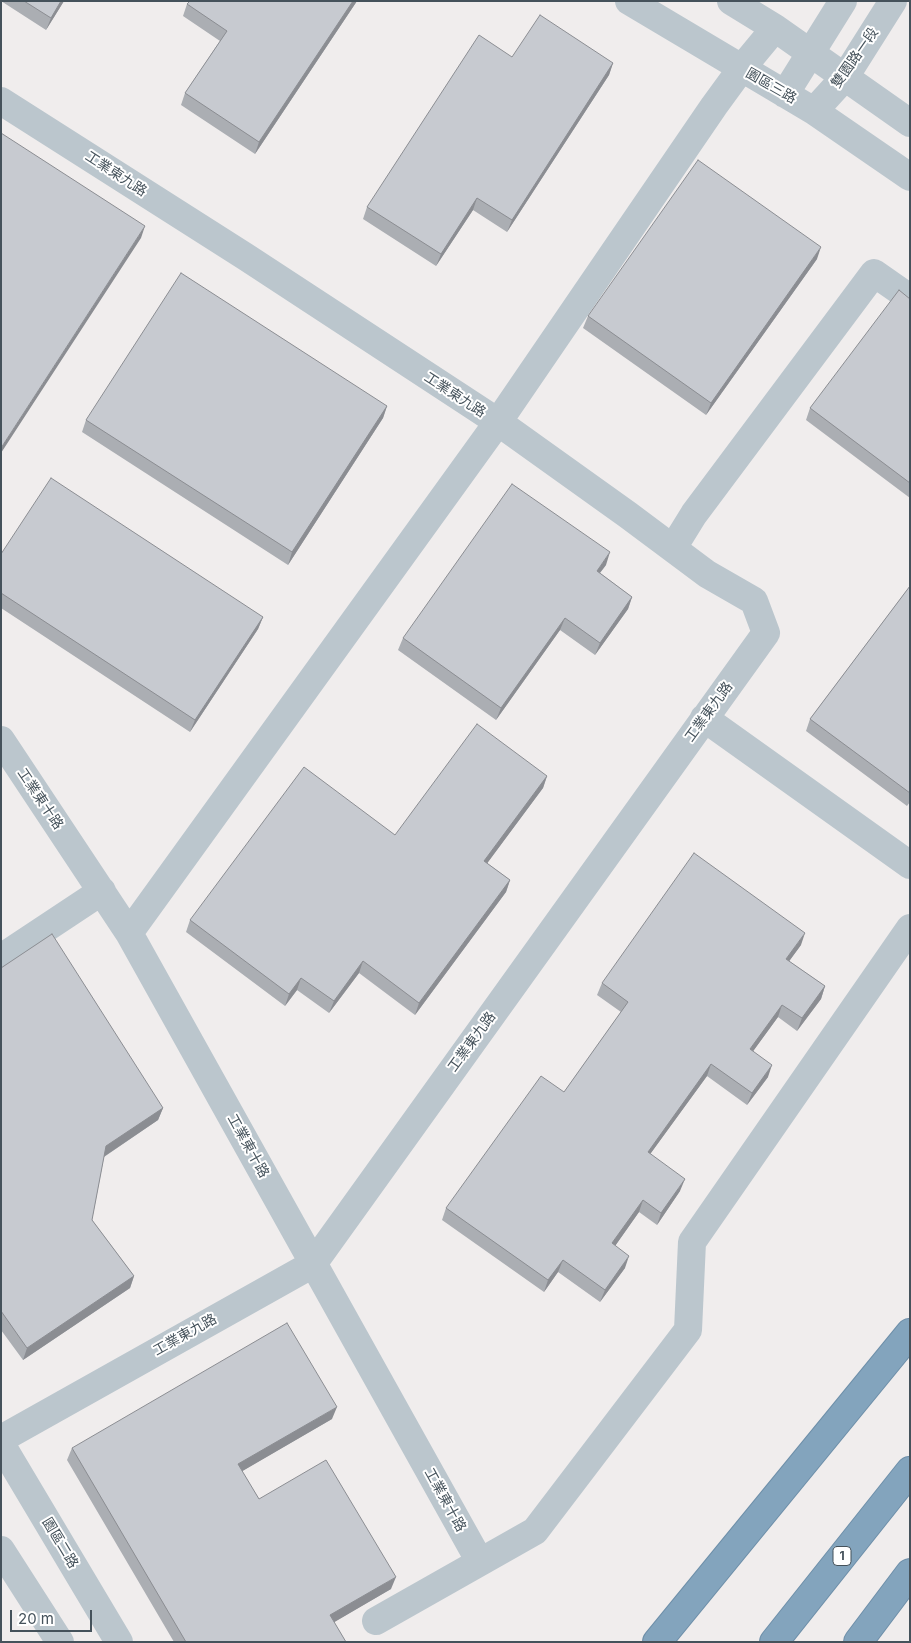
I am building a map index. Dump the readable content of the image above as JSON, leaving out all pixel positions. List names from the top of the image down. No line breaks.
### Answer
{"streets":{"highway":["1"],"street":["雙園路一段","園區三路","工業東九路","工業東十路","園區二路"]},"crossings":[["雙園路一段","園區三路"],["工業東九路","工業東十路"]],"scale_bar":"20 m"}
